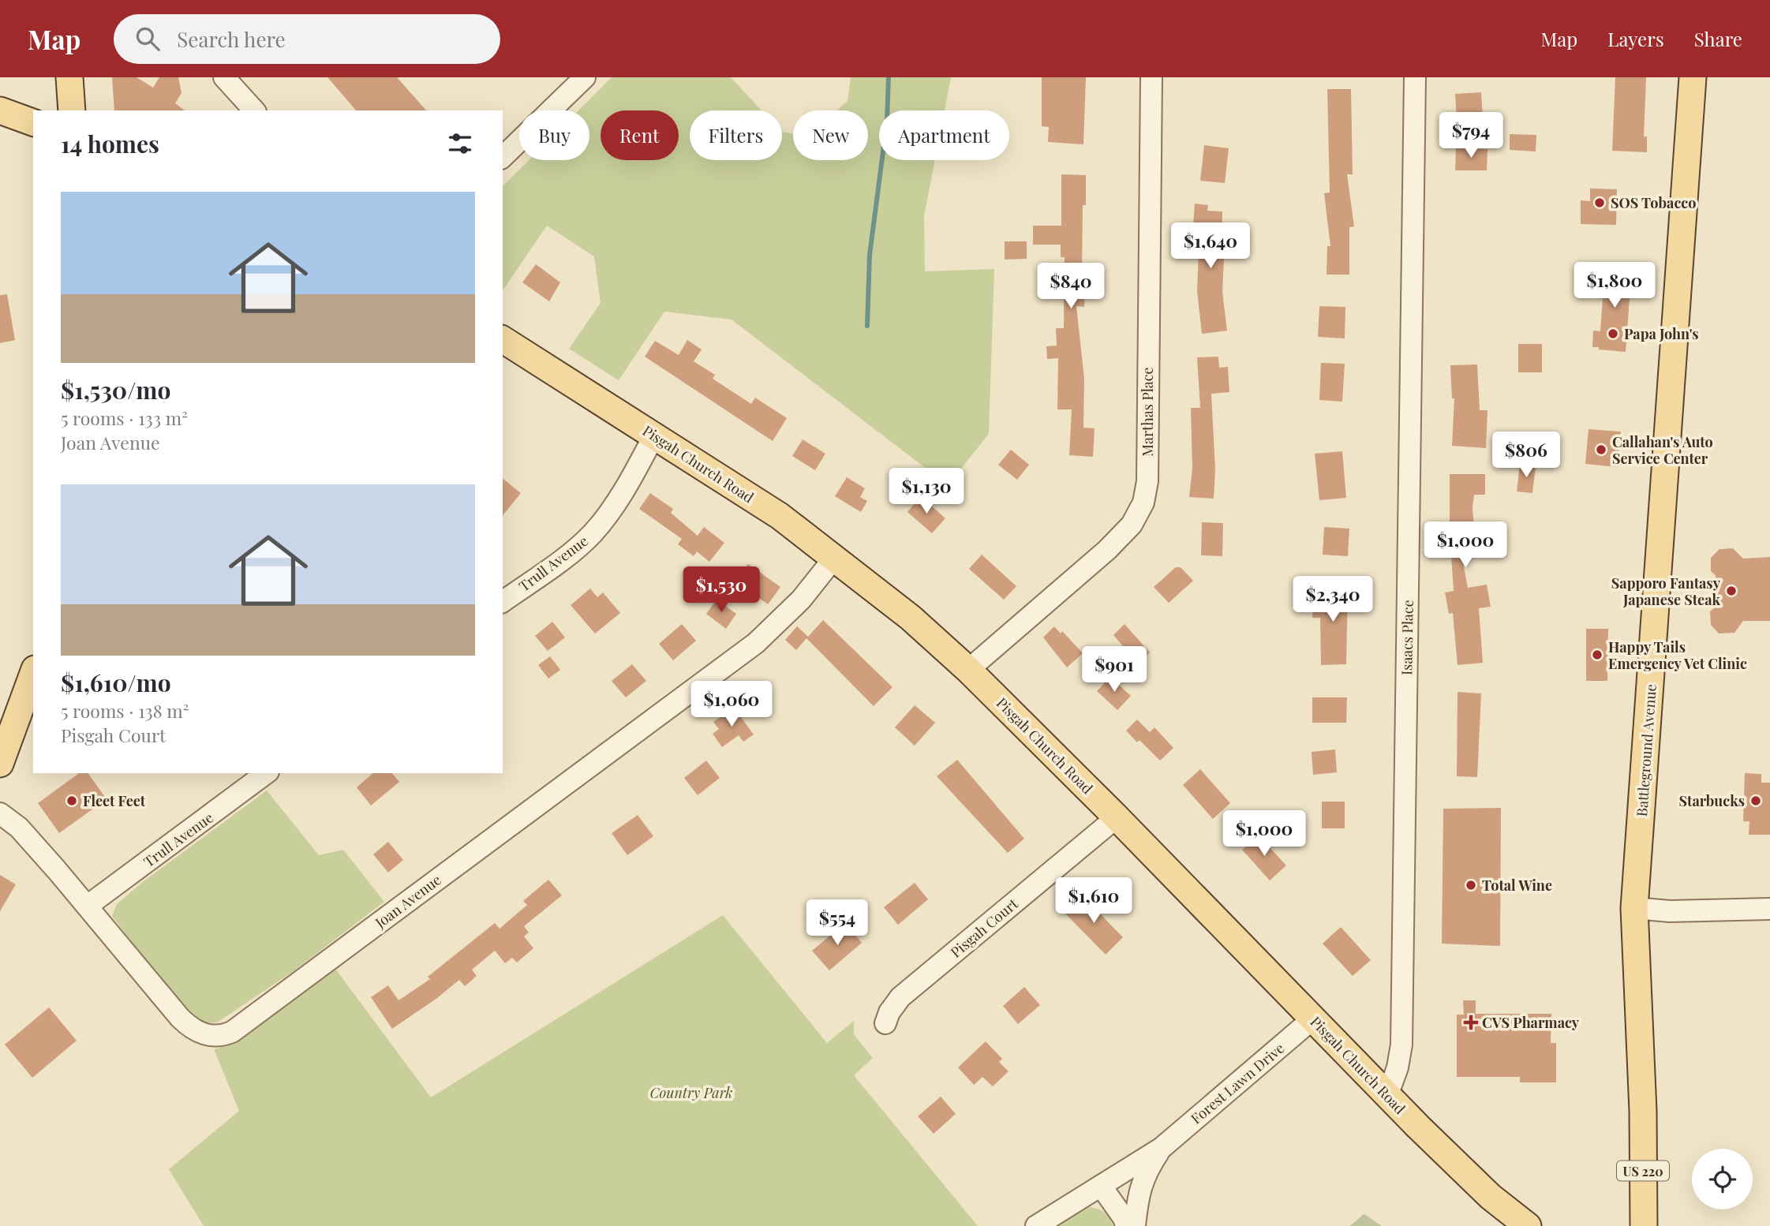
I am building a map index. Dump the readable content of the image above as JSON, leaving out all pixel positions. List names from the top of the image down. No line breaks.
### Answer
{"streets":{"main road":["Pisgah Church Road","Battleground Avenue","US 220"],"street":["Marthas Place","Trull Avenue","Isaacs Place","Joan Avenue","Pisgah Court","Forest Lawn Drive"]},"crossings":[["Marthas Place","Pisgah Church Road"],["Pisgah Church Road","Trull Avenue"],["Pisgah Church Road","Isaacs Place"],["Pisgah Church Road","Joan Avenue"],["Pisgah Church Road","Pisgah Court"],["Pisgah Church Road","Forest Lawn Drive"],["Trull Avenue","Joan Avenue"]],"parks":["Country Park"],"places":{"other":["SOS Tobacco","Papa John's","Callahan's Auto Service Center","Sapporo Fantasy Japanese Steak","Happy Tails Emergency Vet Clinic","Fleet Feet","Starbucks","Total Wine"],"health":["CVS Pharmacy"]},"page":{"header":"Map","search":"Search here","nav":["Map","Layers","Share"],"chip":["Buy","Rent","Filters","New","Apartment"],"heading":"14 homes","price":["$794","$1,640","$1,800","$840","$806","$1,130","$1,000","$1,530","$2,340","$901","$1,060","$1,000","$1,610","$554"],"list":[{"name":"$1,530/mo","note":"5 rooms · 133 m² · Joan Avenue"},{"name":"$1,610/mo","note":"5 rooms · 138 m² · Pisgah Court"}]}}
